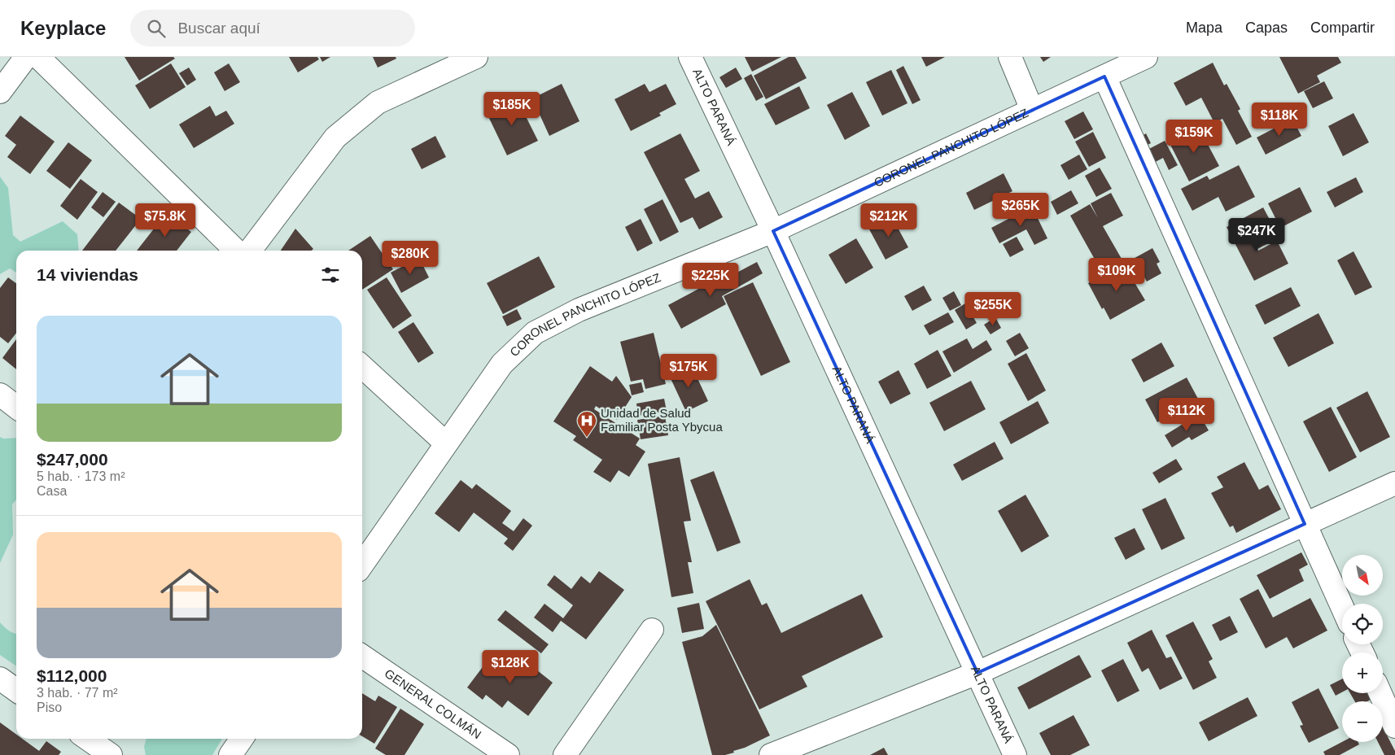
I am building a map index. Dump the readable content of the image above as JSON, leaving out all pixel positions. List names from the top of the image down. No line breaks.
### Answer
{"streets":{"street":["ALTO PARANÁ","CORONEL PANCHITO LÓPEZ","GENERAL COLMÁN"]},"crossings":[["ALTO PARANÁ","CORONEL PANCHITO LÓPEZ"]],"places":{"hospital":["Unidad de Salud Familiar Posta Ybycua"]},"north":"bottom right","page":{"header":"Keyplace","search":"Buscar aquí","nav":["Mapa","Capas","Compartir"],"price":["$185K","$118K","$159K","$265K","$75.8K","$212K","$247K","$280K","$109K","$225K","$255K","$175K","$112K","$128K"],"heading":"14 viviendas","list":[{"name":"$247,000","note":"5 hab. · 173 m² · Casa"},{"name":"$112,000","note":"3 hab. · 77 m² · Piso"}],"map_buttons":["+","−"]}}
